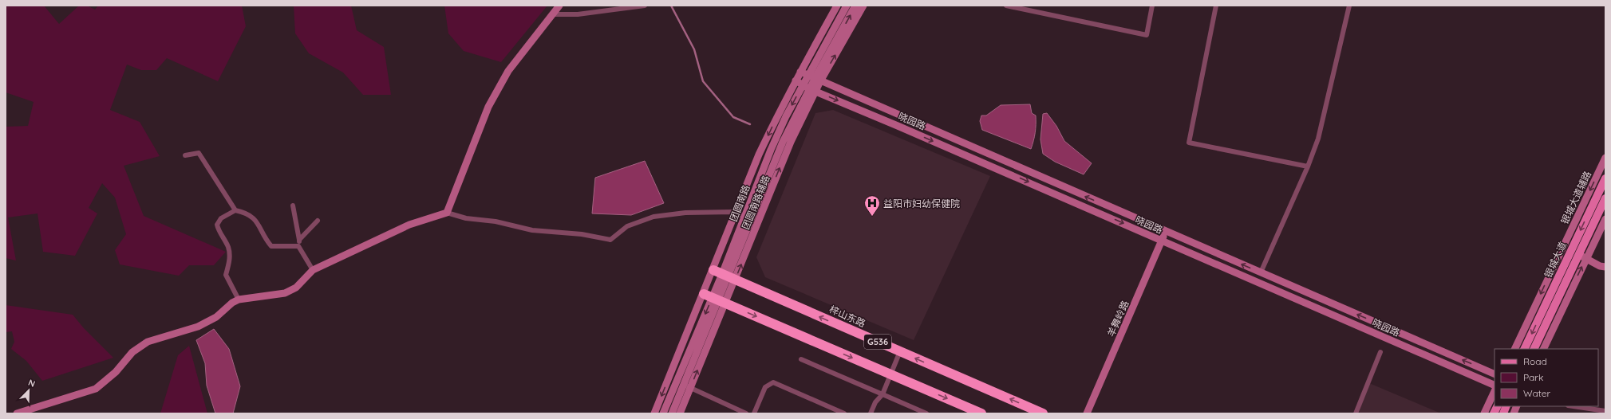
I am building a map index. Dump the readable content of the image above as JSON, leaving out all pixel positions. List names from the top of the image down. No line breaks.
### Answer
{"streets":{"highway":["梓山东路","G536"],"main road":["银城大道"],"street":["晓园路","银城大道辅路","团圆南路辅路","团圆南路","羊舞岭路"]},"crossings":[["晓园路","团圆南路辅路"],["晓园路","团圆南路"],["晓园路","羊舞岭路"],["团圆南路辅路","团圆南路"],["团圆南路辅路","梓山东路"],["团圆南路辅路","G536"],["团圆南路","梓山东路"],["团圆南路","G536"]],"places":{"hospital":["益阳市妇幼保健院"]},"legend":["Road","Park","Water"],"north":"top right"}
